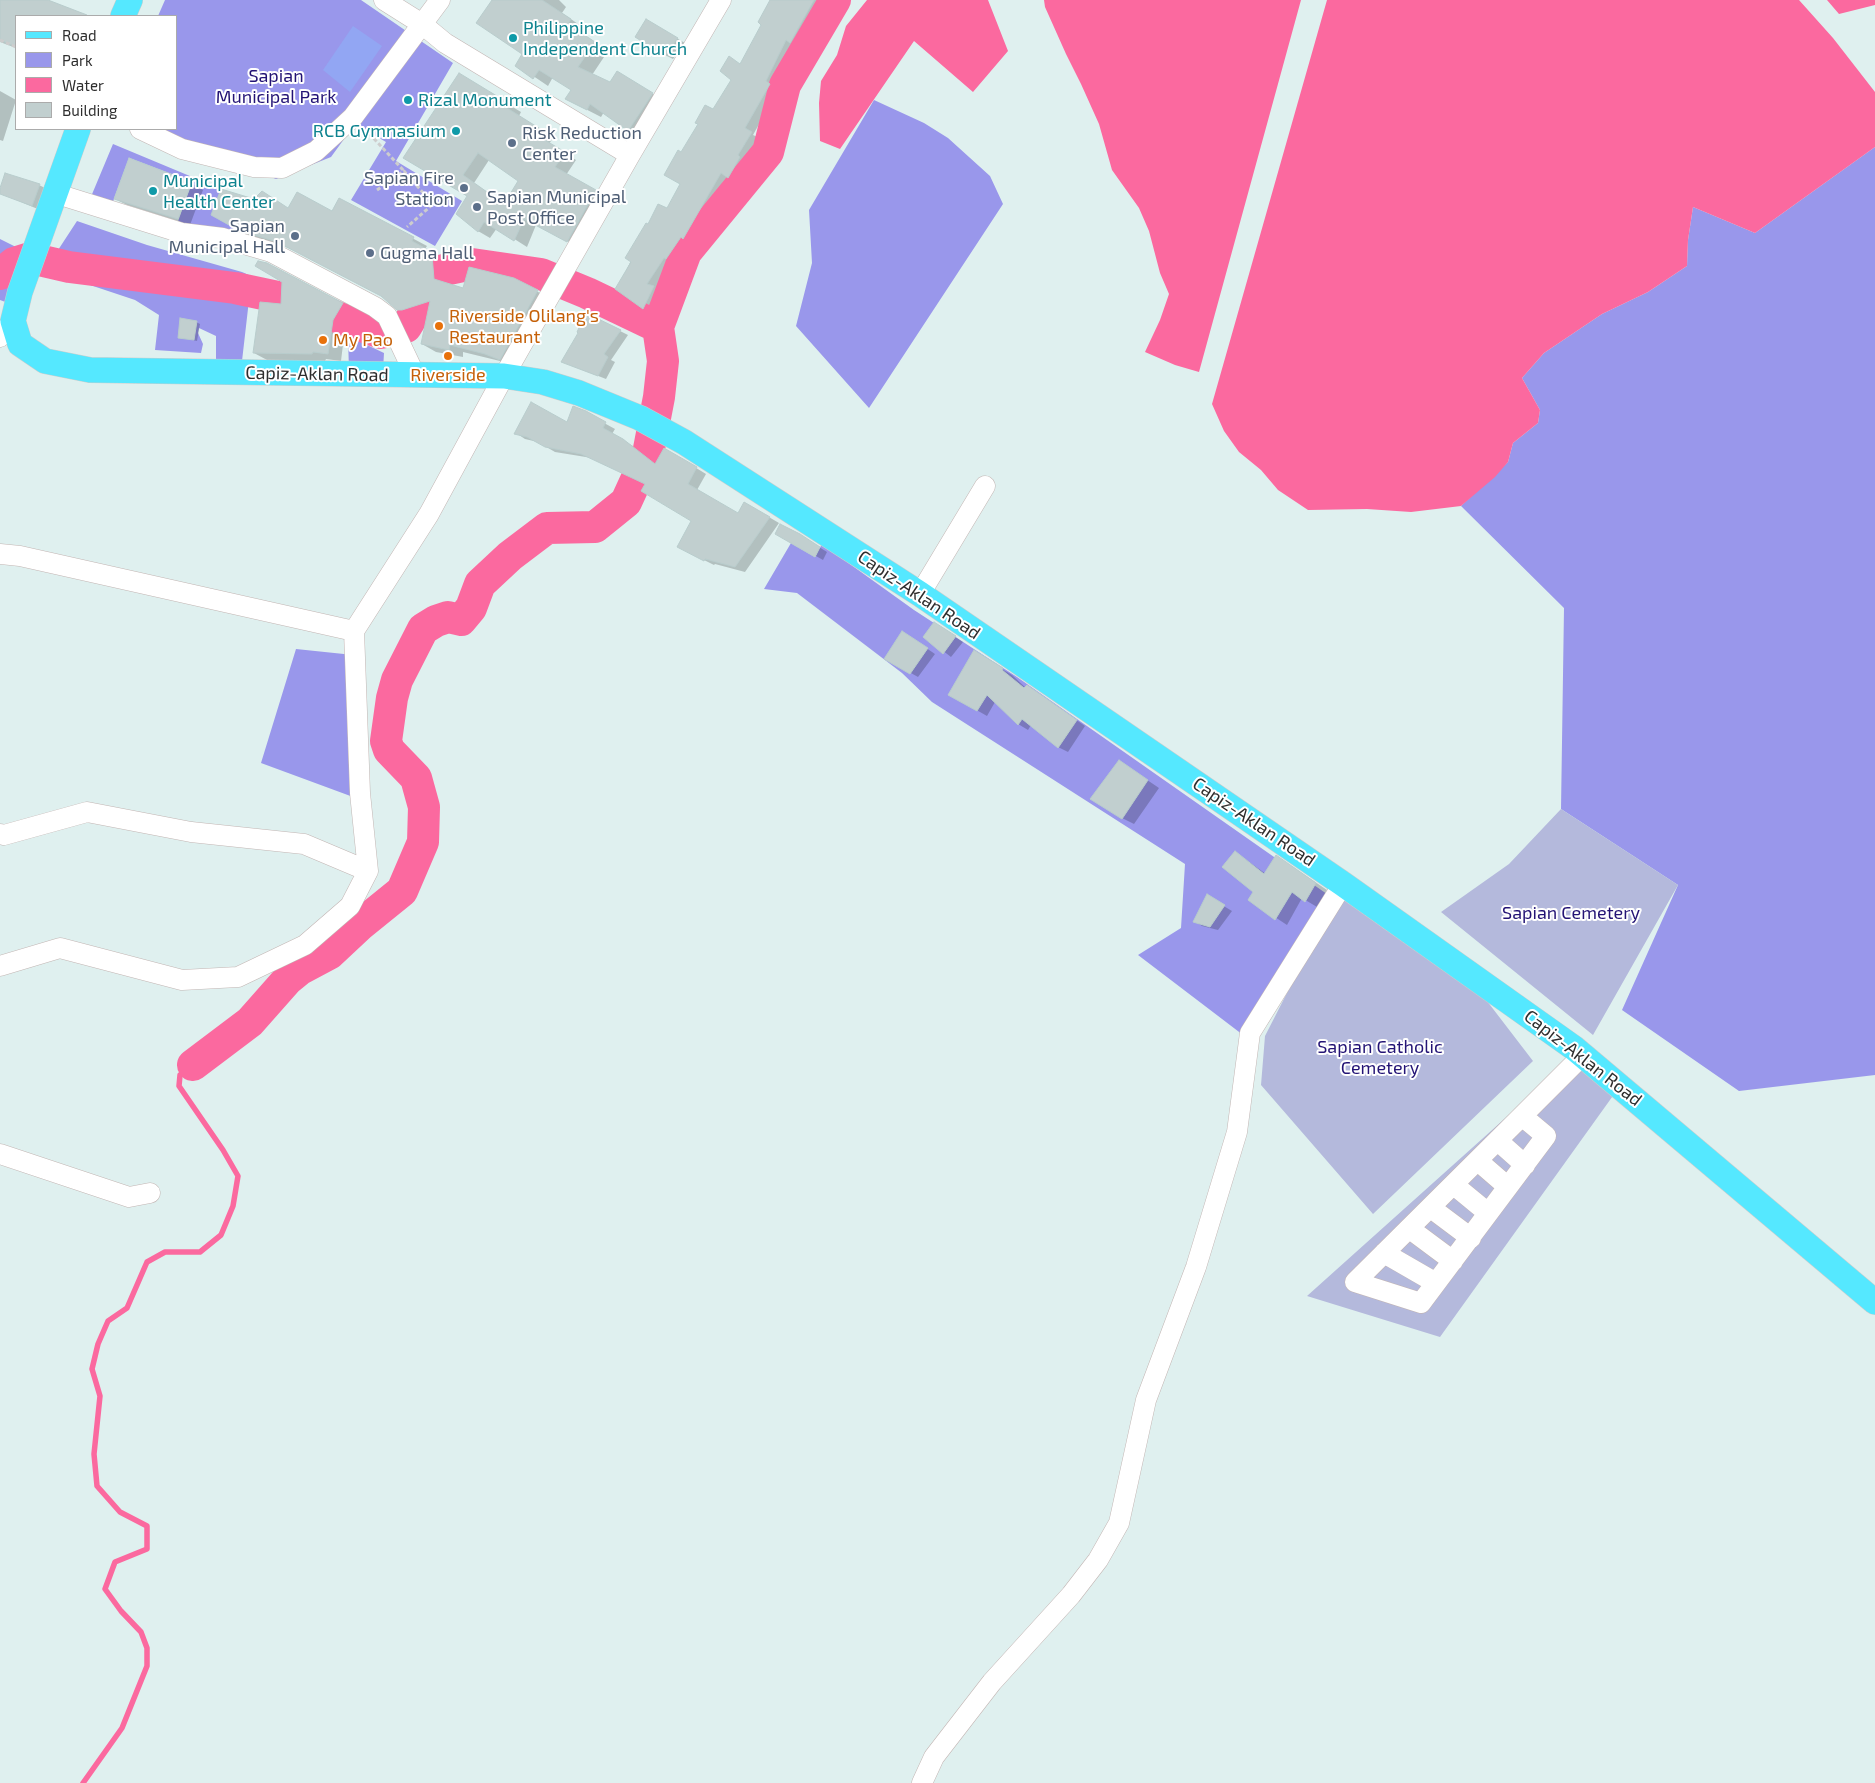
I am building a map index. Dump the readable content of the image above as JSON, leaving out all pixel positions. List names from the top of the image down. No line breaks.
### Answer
{"streets":{"main road":["Capiz-Aklan Road"]},"parks":["Sapian Municipal Park","Sapian Cemetery","Sapian Catholic Cemetery"],"places":["Philippine Independent Church","Rizal Monument","RCB Gymnasium","Risk Reduction Center","Sapian Fire Station","Municipal Health Center","Sapian Municipal Post Office","Sapian Municipal Hall","Gugma Hall","Riverside Olilang's Restaurant","My Pao","Riverside"],"legend":["Road","Park","Water","Building"]}
